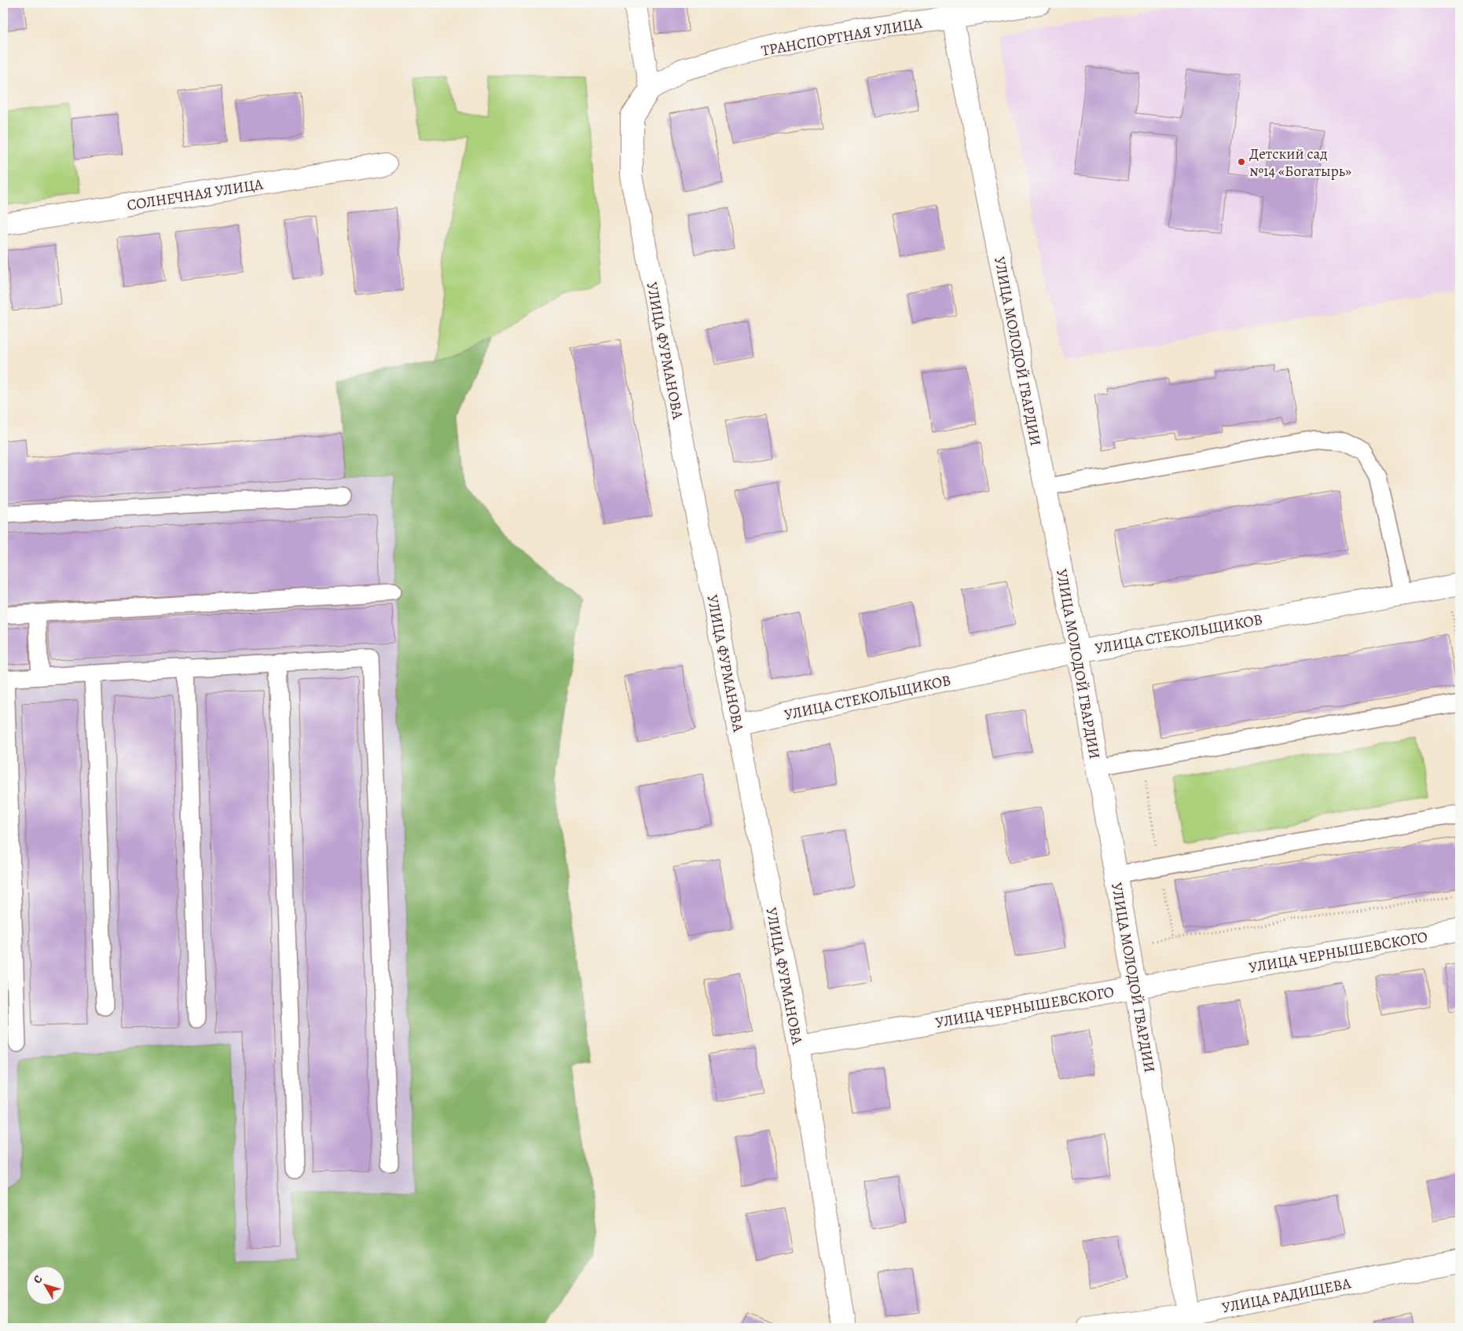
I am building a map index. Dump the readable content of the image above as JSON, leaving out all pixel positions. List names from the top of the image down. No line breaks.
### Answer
{"streets":{"street":["ТРАНСПОРТНАЯ УЛИЦА","СОЛНЕЧНАЯ УЛИЦА","УЛИЦА ФУРМАНОВА","УЛИЦА МОЛОДОЙ ГВАРДИИ","УЛИЦА СТЕКОЛЬЩИКОВ","УЛИЦА ЧЕРНЫШЕВСКОГО","УЛИЦА РАДИЩЕВА"]},"crossings":[["ТРАНСПОРТНАЯ УЛИЦА","УЛИЦА ФУРМАНОВА"],["ТРАНСПОРТНАЯ УЛИЦА","УЛИЦА МОЛОДОЙ ГВАРДИИ"],["УЛИЦА ФУРМАНОВА","УЛИЦА СТЕКОЛЬЩИКОВ"],["УЛИЦА ФУРМАНОВА","УЛИЦА ЧЕРНЫШЕВСКОГО"],["УЛИЦА МОЛОДОЙ ГВАРДИИ","УЛИЦА СТЕКОЛЬЩИКОВ"],["УЛИЦА МОЛОДОЙ ГВАРДИИ","УЛИЦА ЧЕРНЫШЕВСКОГО"],["УЛИЦА МОЛОДОЙ ГВАРДИИ","УЛИЦА РАДИЩЕВА"]],"places":["Детский сад №14 «Богатырь»"],"north":"top left"}
